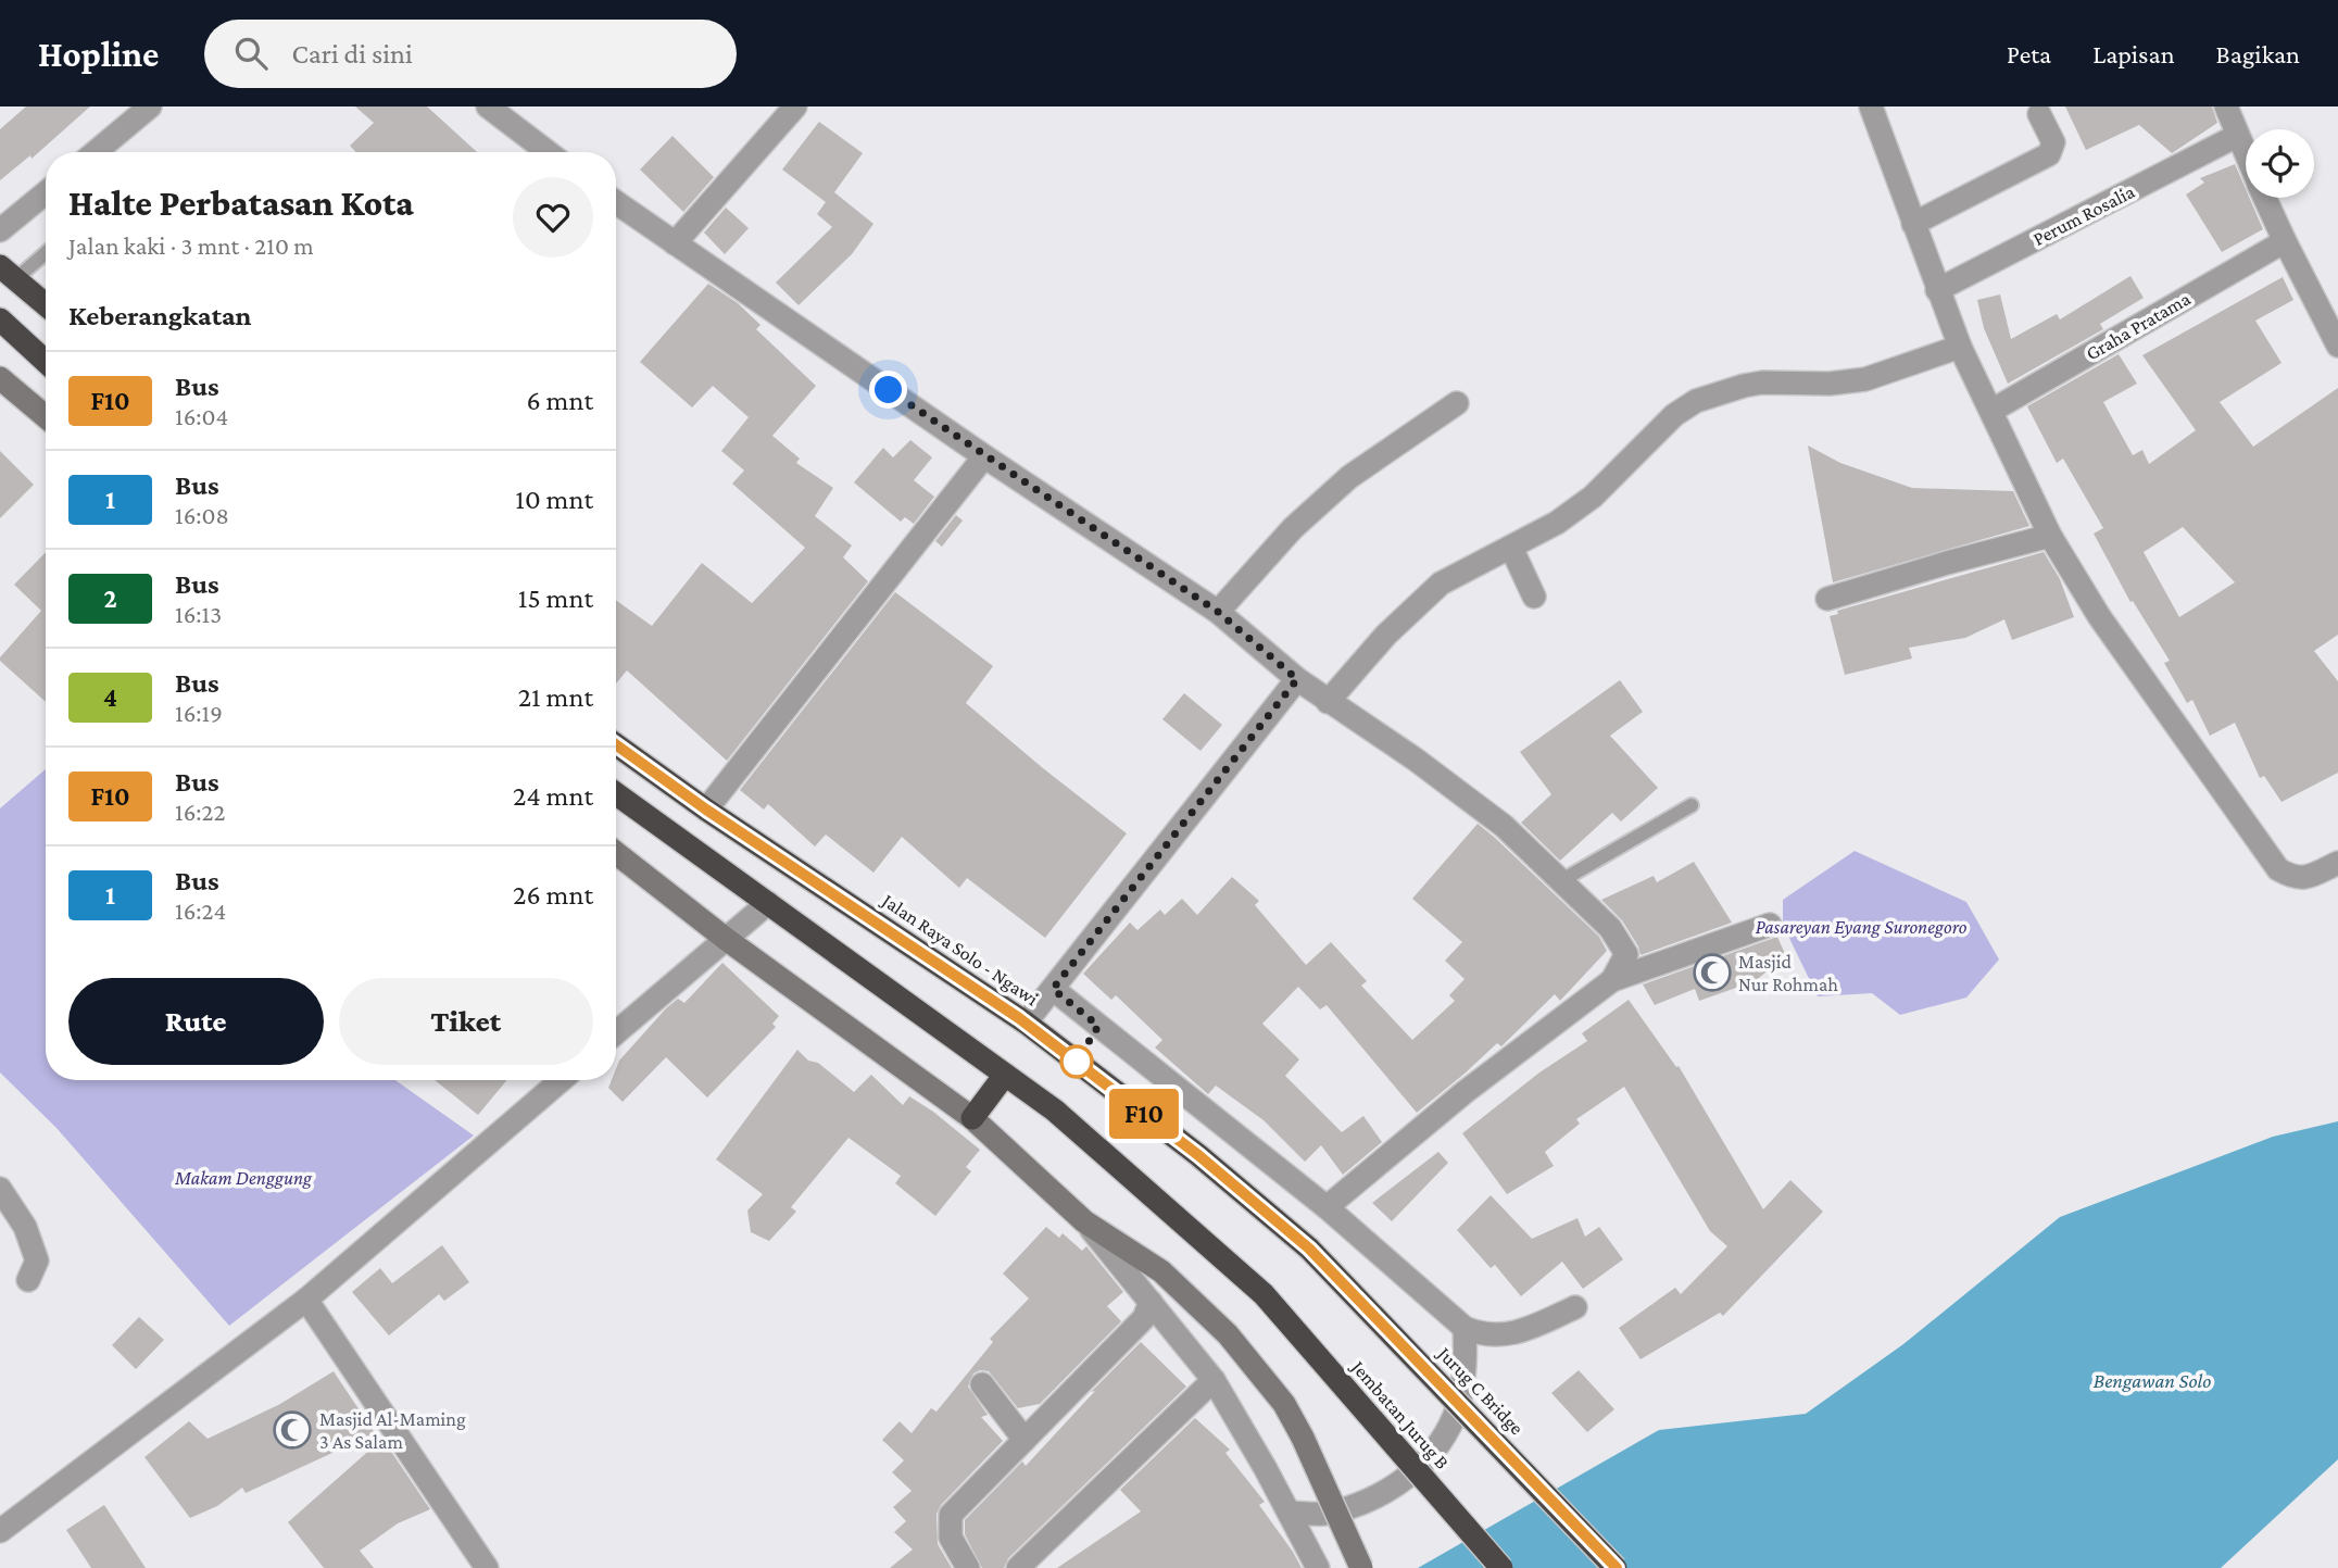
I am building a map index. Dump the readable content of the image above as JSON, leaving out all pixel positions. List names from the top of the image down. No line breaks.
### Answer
{"streets":{"highway":["Jalan Raya Solo - Ngawi","Jurug C Bridge","Jembatan Jurug B"],"street":["Perum Rosalia","Graha Pratama"]},"crossings":[["Jalan Raya Solo - Ngawi","Jurug C Bridge"]],"water":["Bengawan Solo"],"parks":["Pasareyan Eyang Suronegoro","Makam Denggung"],"places":{"mosque":["Masjid Nur Rohmah","Masjid Al-Maming 3 As Salam"]},"lines":["bus line F10"],"page":{"header":"Hopline","search":"Cari di sini","nav":["Peta","Lapisan","Bagikan"],"on_map":"F10","heading":[["Halte Perbatasan Kota","Jalan kaki · 3 mnt · 210 m"],"Keberangkatan"],"list":[{"mark":"F10","name":"Bus","note":"16:04","value":"6 mnt"},{"mark":"1","name":"Bus","note":"16:08","value":"10 mnt"},{"mark":"2","name":"Bus","note":"16:13","value":"15 mnt"},{"mark":"4","name":"Bus","note":"16:19","value":"21 mnt"},{"mark":"F10","name":"Bus","note":"16:22","value":"24 mnt"},{"mark":"1","name":"Bus","note":"16:24","value":"26 mnt"}],"buttons":["Rute","Tiket"]}}
